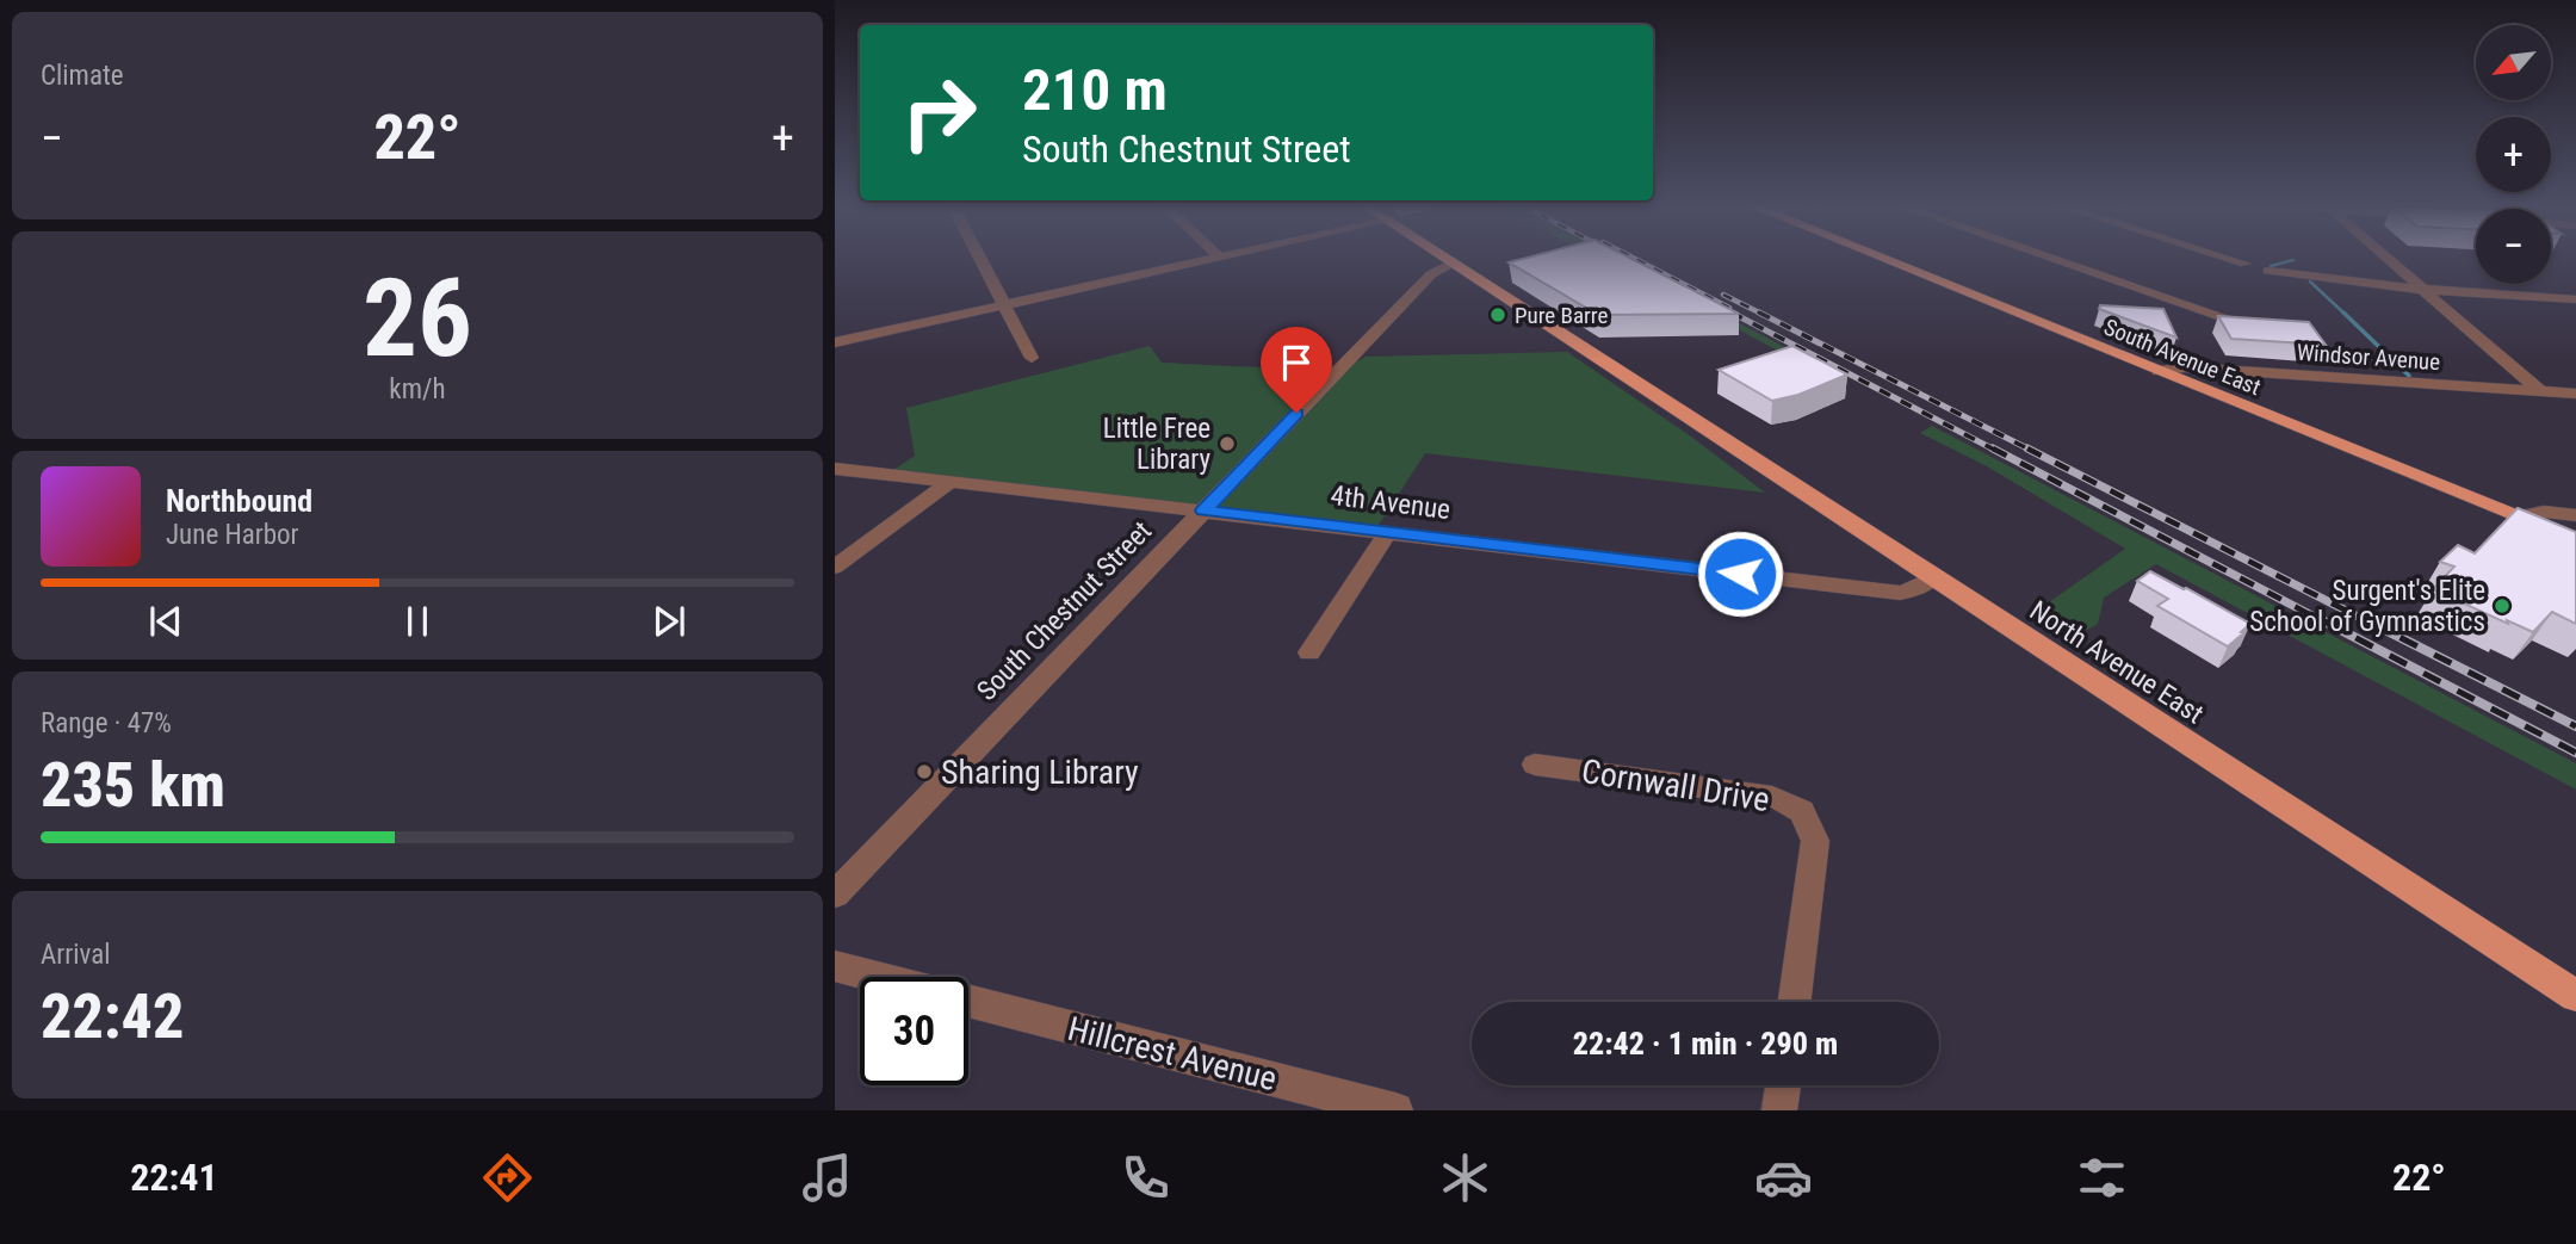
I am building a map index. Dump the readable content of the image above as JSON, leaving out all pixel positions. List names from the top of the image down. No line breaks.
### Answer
{"streets":{"main road":["South Avenue East","North Avenue East"],"street":["Windsor Avenue","4th Avenue","South Chestnut Street","Cornwall Drive","Hillcrest Avenue"]},"crossings":[["South Avenue East","Windsor Avenue"],["4th Avenue","South Chestnut Street"],["4th Avenue","North Avenue East"],["South Chestnut Street","North Avenue East"]],"places":["Pure Barre","Little Free Library","Surgent's Elite School of Gymnastics","Sharing Library"],"north":"bottom left","page":{"tile":["Climate",["26","km/h"],["Range · 47%","235 km"],["Arrival","22:42"]],"map_buttons":["+","−"],"turn":["210 m","South Chestnut Street"],"heat":["−","22°","+"],"song":["Northbound","June Harbor"],"limit":"30","trip":"22:42 · 1 min · 290 m","tabs":["22:41","22°"]}}
